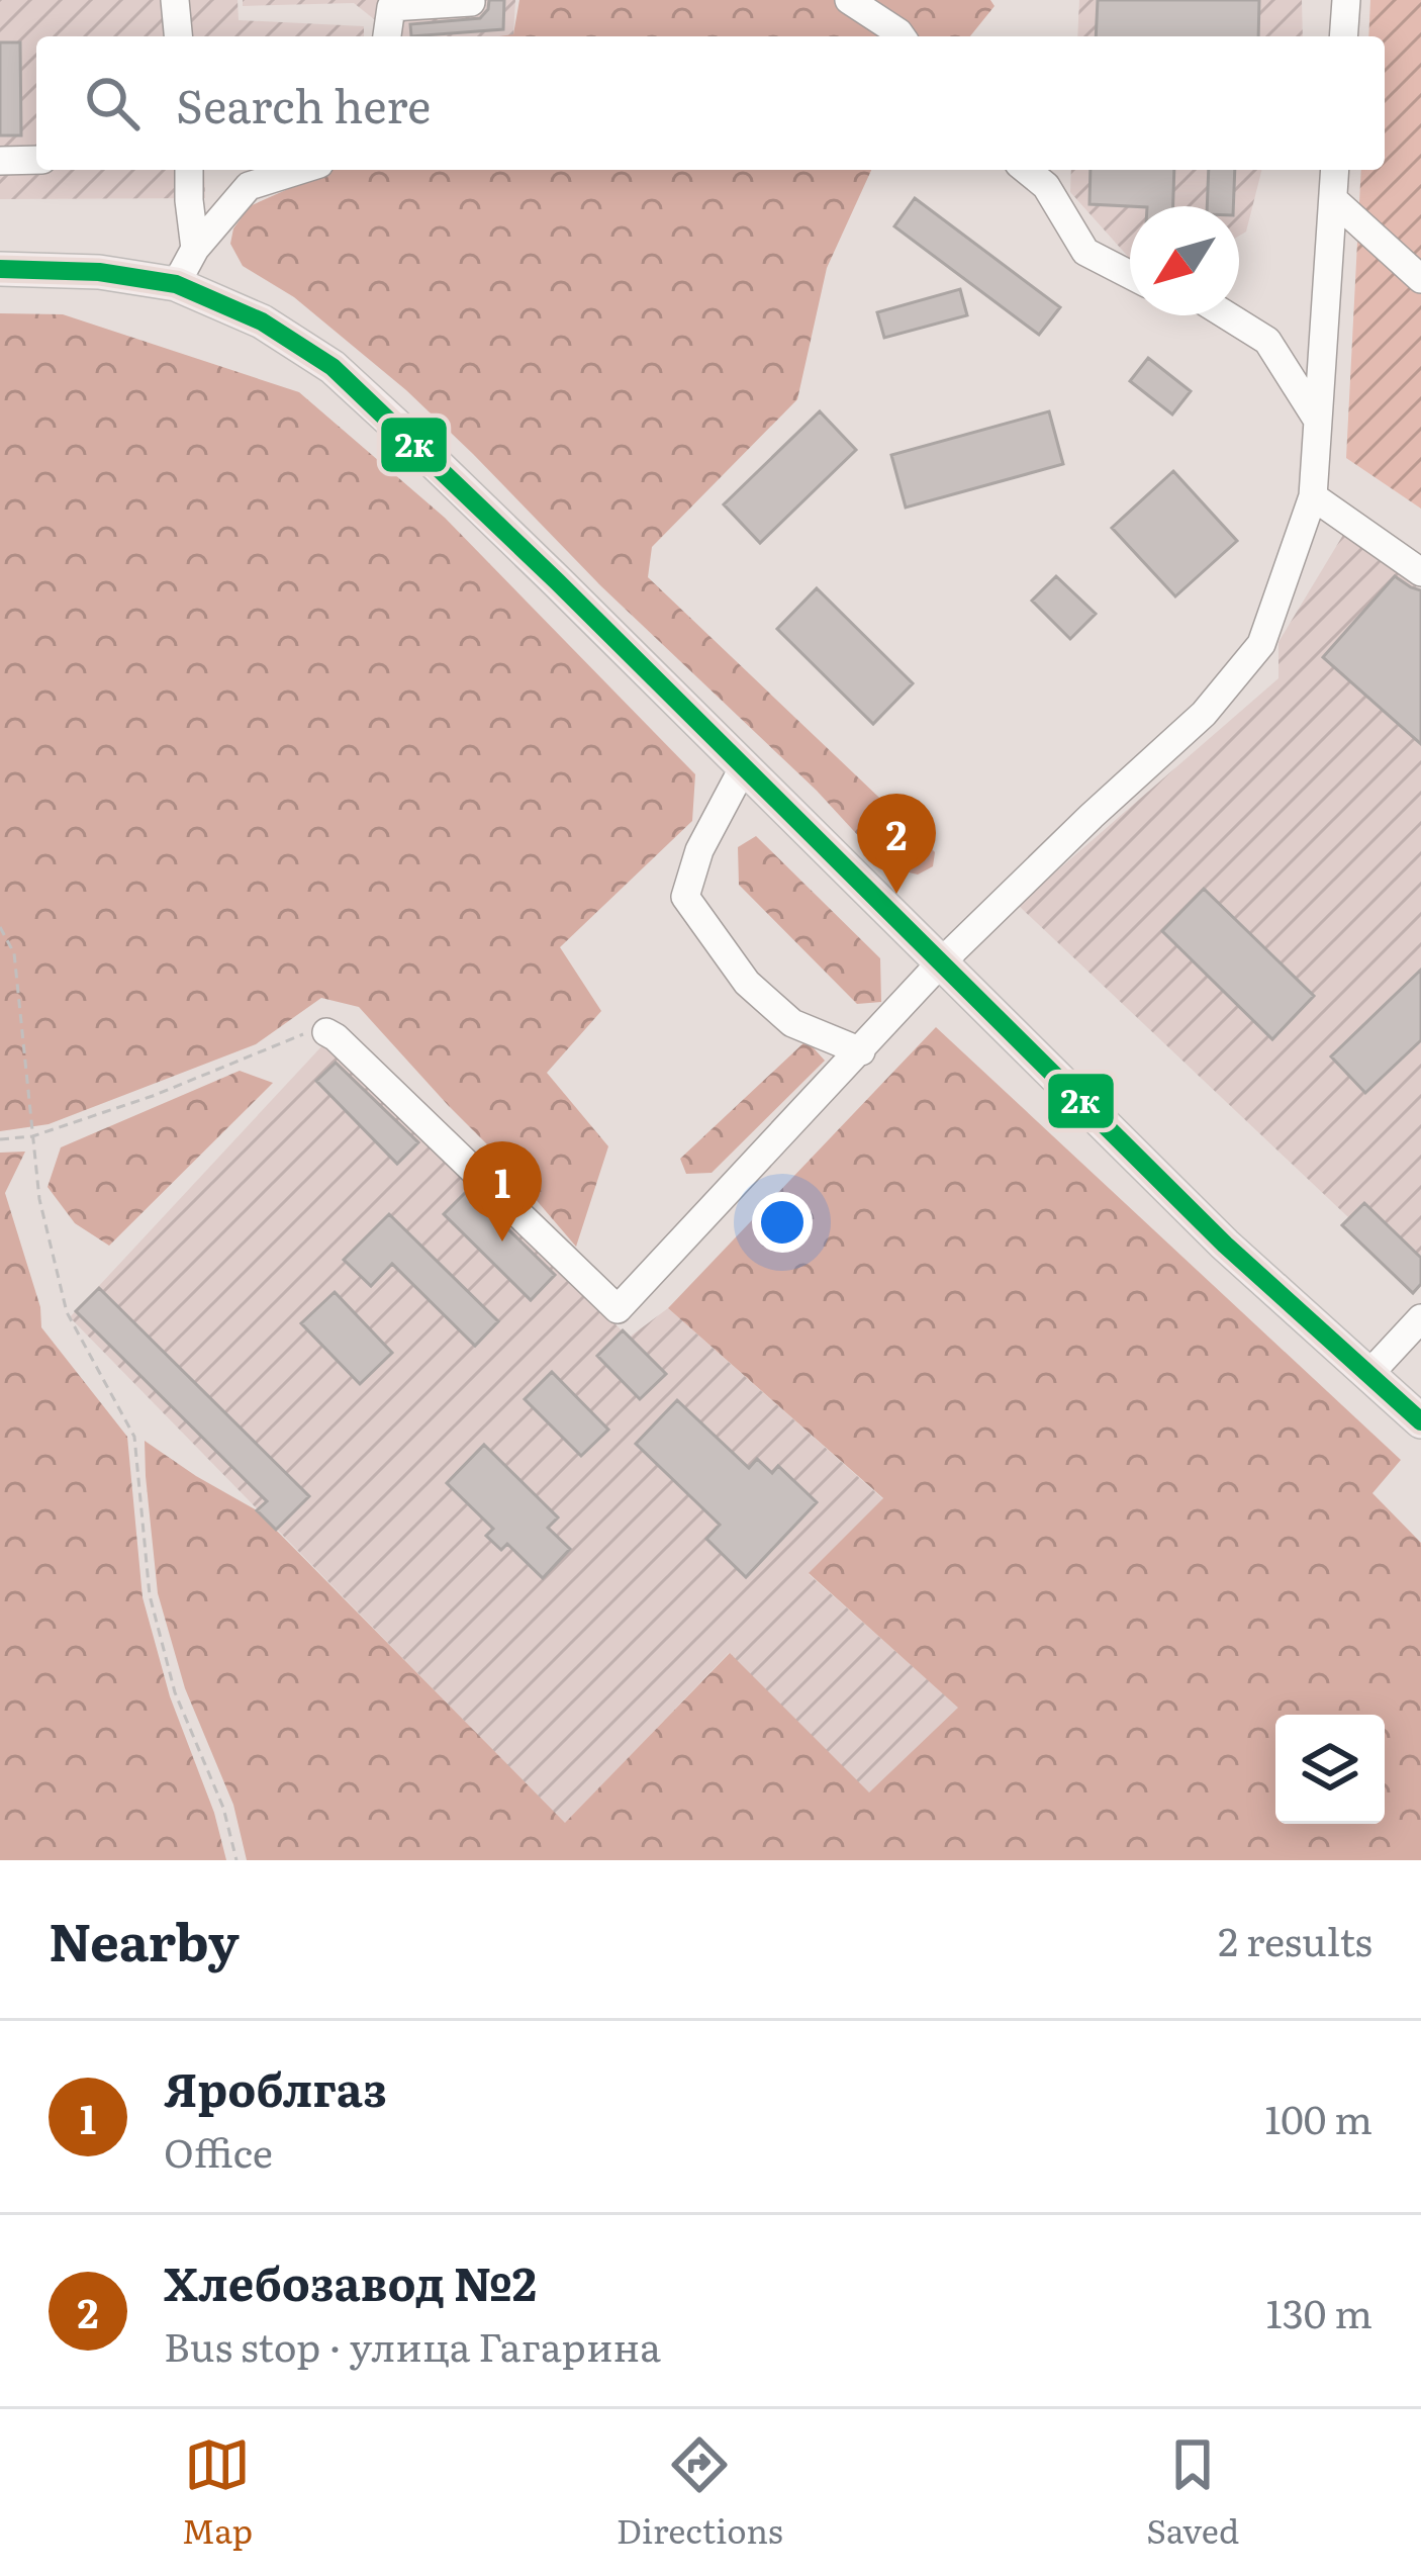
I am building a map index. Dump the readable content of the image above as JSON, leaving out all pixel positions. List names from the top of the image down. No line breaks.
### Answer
{"lines":["transit line 2к"],"north":"bottom left","page":{"search":"Search here","pins":["2","1"],"heading":["Nearby","2 results"],"list":[{"mark":"1","name":"Яроблгаз","note":"Office","value":"100 m"},{"mark":"2","name":"Хлебозавод №2","note":"Bus stop · улица Гагарина","value":"130 m"}],"nav":["Map","Directions","Saved"]}}
